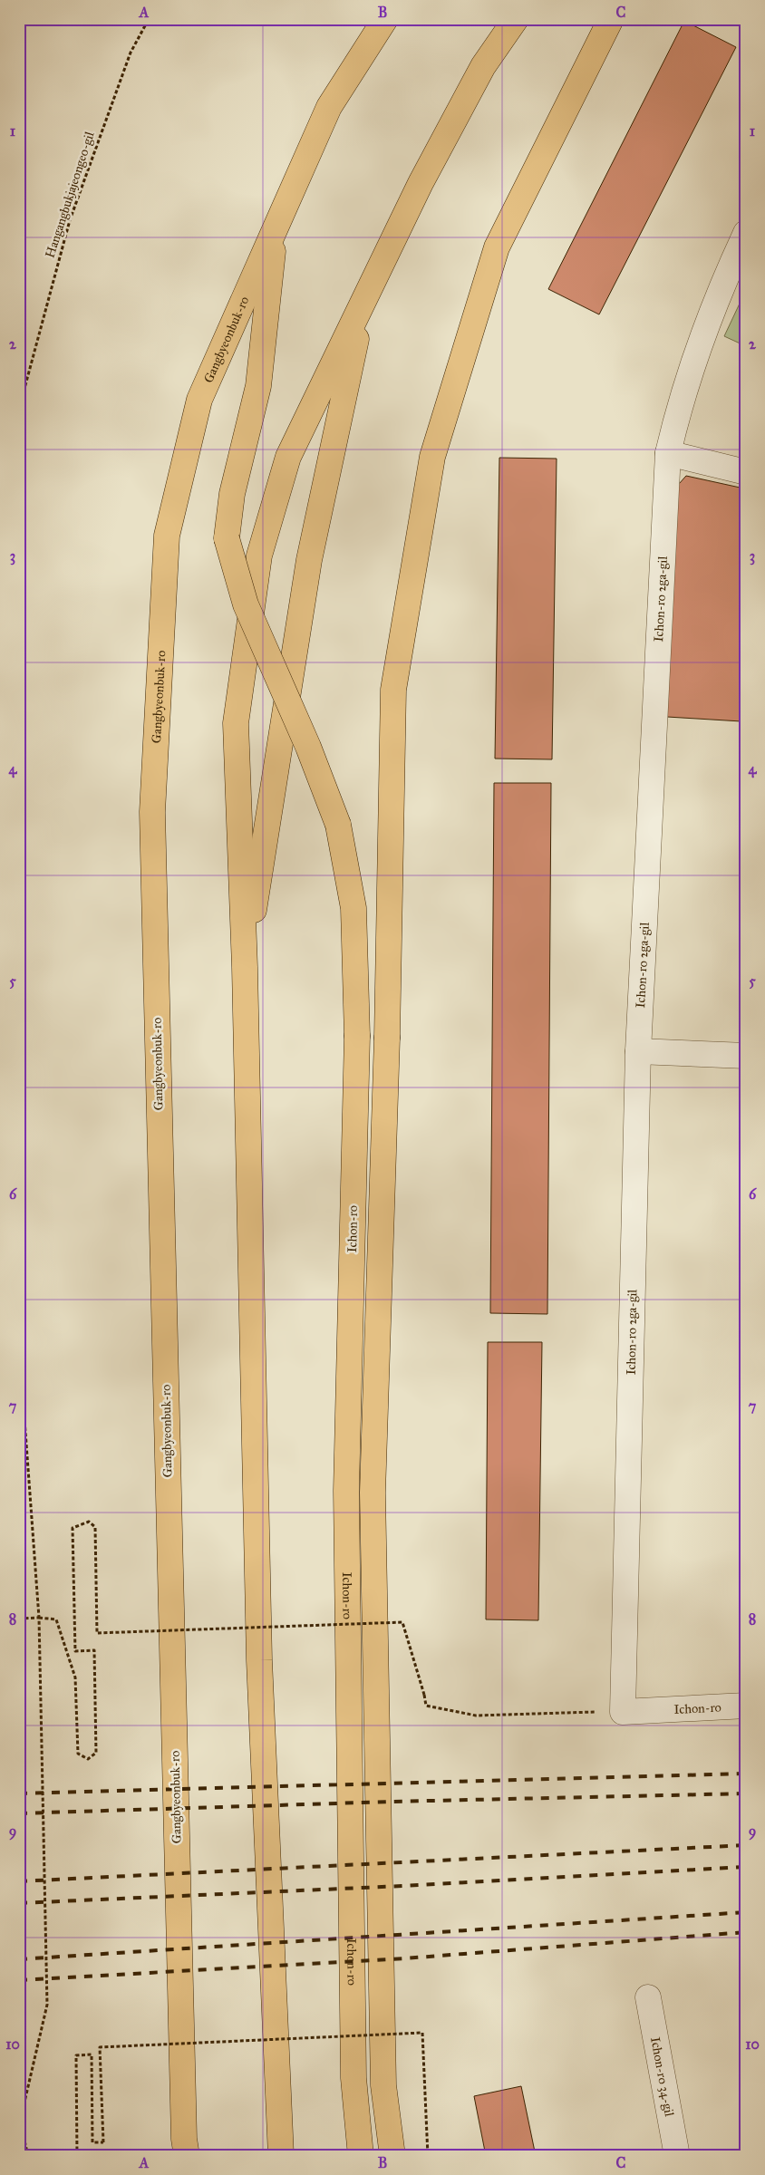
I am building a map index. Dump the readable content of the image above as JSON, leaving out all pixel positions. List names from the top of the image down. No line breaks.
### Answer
{"streets":{"main road":["Gangbyeonbuk-ro","Ichon-ro"],"street":["Ichon-ro 2ga-gil","Ichon-ro 34-gil"],"path":["Hangangbukjajeongeo-gil"]},"crossings":[["Gangbyeonbuk-ro","Ichon-ro"],["Ichon-ro 2ga-gil","Ichon-ro"]],"grid":{"columns":["A","B","C"],"rows":["1","2","3","4","5","6","7","8","9","10"]}}
